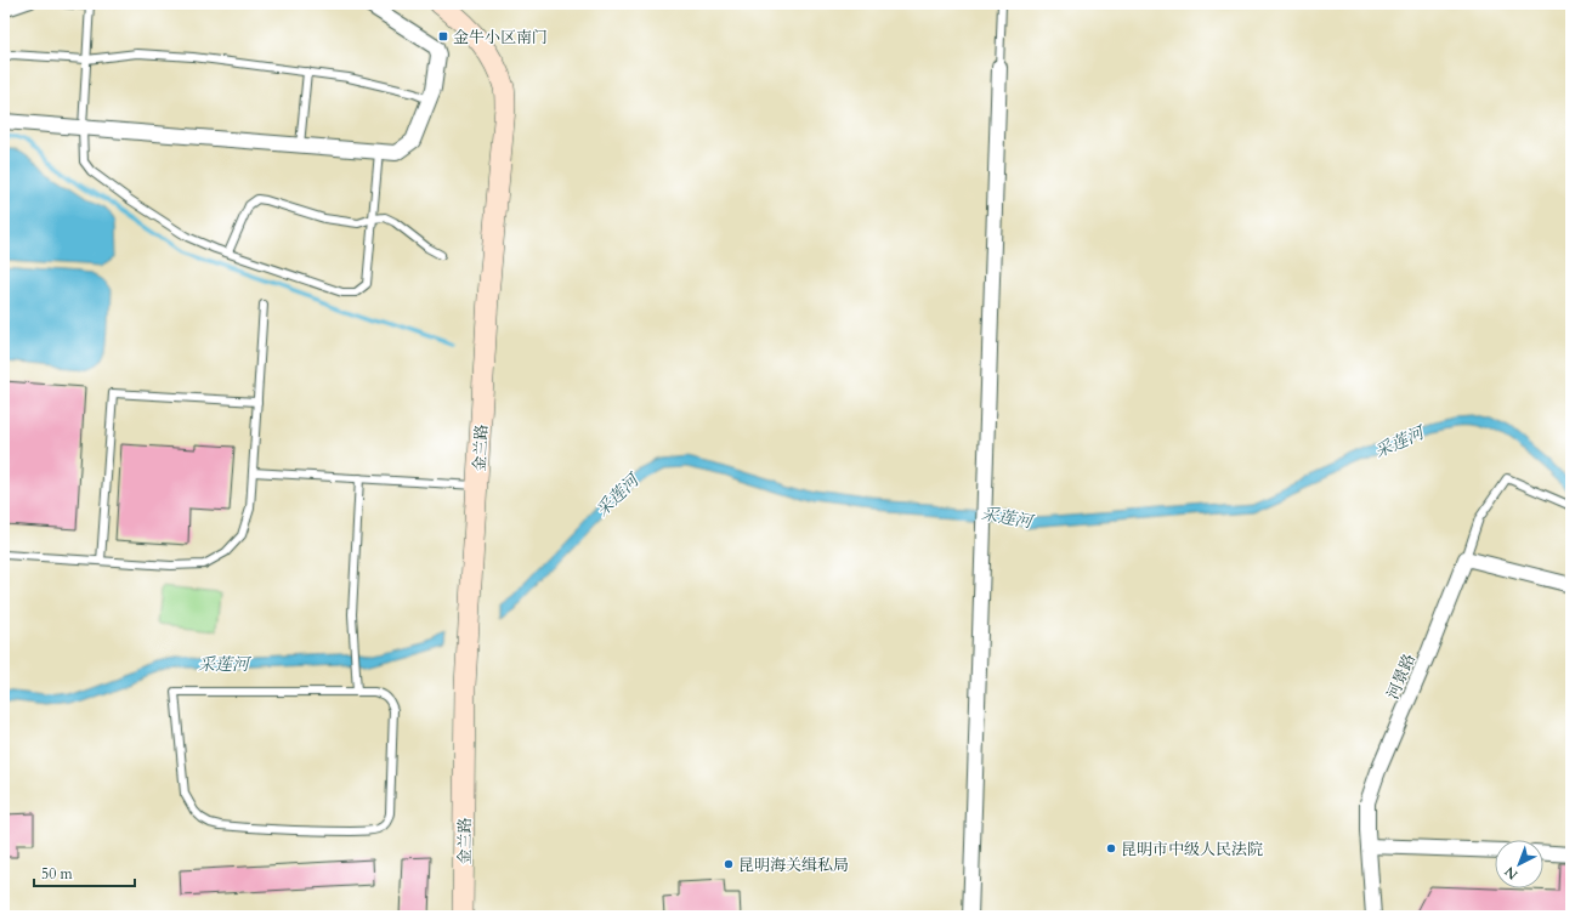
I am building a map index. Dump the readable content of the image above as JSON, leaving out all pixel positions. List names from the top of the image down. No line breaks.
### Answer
{"streets":{"street":["金兰路","河景路"]},"water":["采莲河"],"places":{"transit":["金牛小区南门"],"other":["昆明市中级人民法院","昆明海关缉私局"]},"scale_bar":"50 m","north":"bottom left"}
